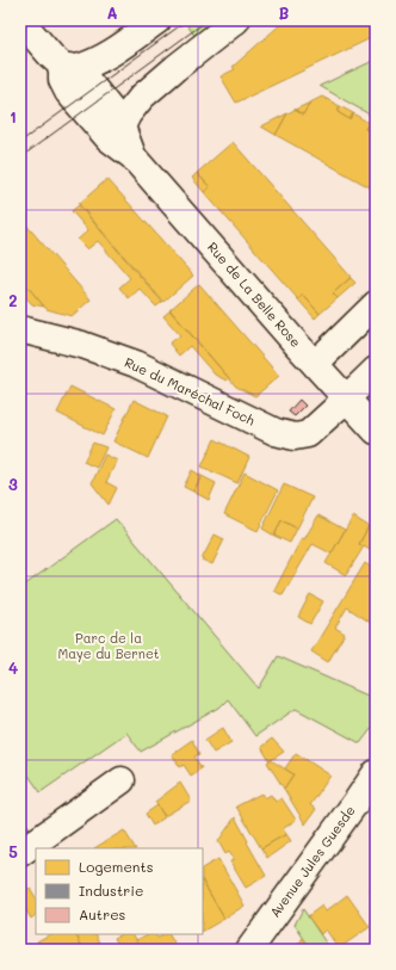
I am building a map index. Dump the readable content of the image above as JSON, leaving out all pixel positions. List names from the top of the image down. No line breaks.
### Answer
{"streets":{"street":["Rue de La Belle Rose","Rue du Maréchal Foch","Avenue Jules Guesde"]},"crossings":[["Rue de La Belle Rose","Rue du Maréchal Foch"]],"parks":["Parc de la Maye du Bernet"],"legend":["Logements","Industrie","Autres"],"grid":{"columns":["A","B"],"rows":["1","2","3","4","5"]}}
